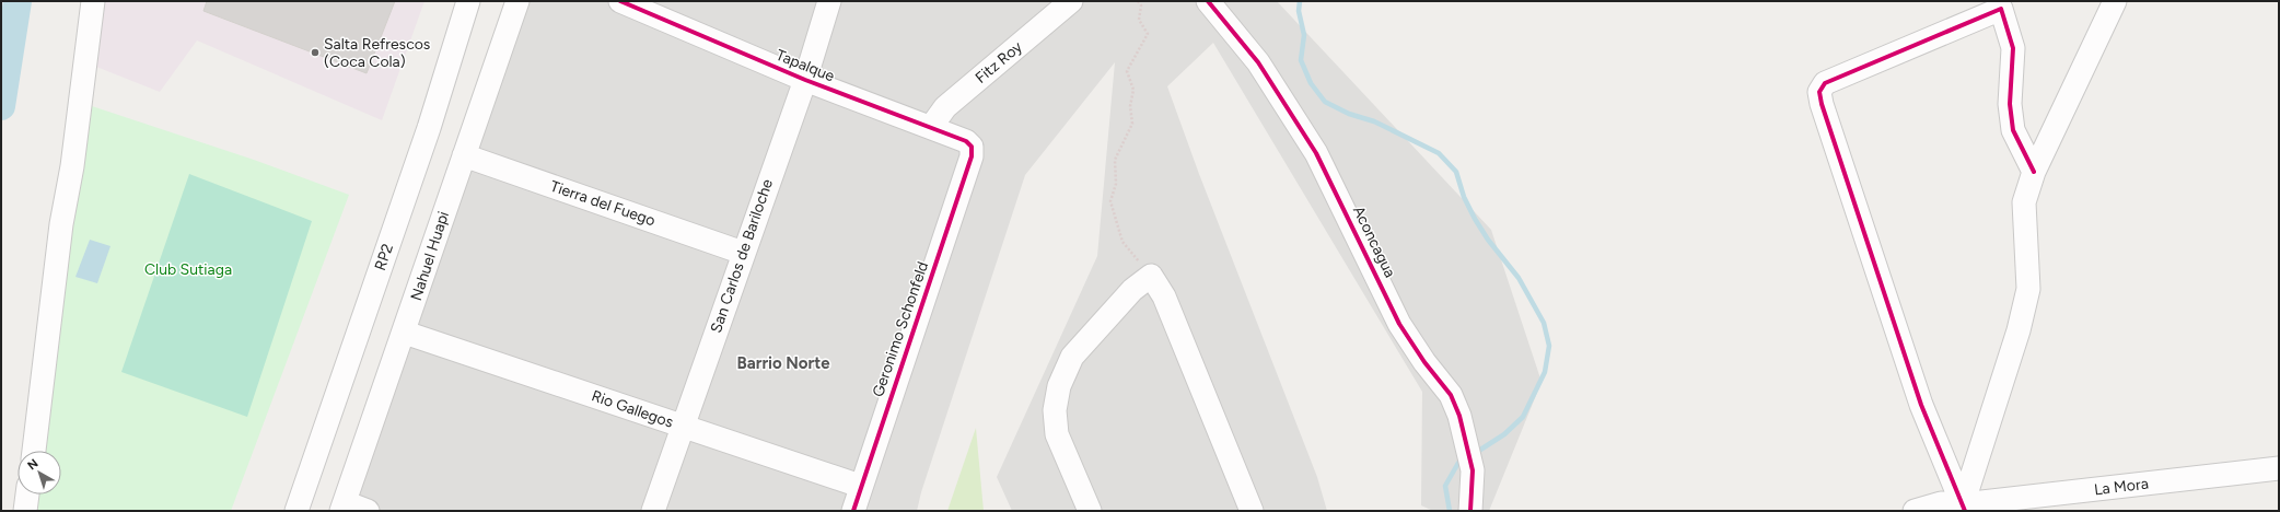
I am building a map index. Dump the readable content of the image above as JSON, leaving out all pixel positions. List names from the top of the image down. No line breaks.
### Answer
{"streets":{"street":["Fitz Roy","Tapalque","Tierra del Fuego","Aconcagua","Nahuel Huapi","San Carlos de Bariloche","RP2","Geronimo Schonfeld","Rio Gallegos","La Mora"]},"crossings":[["Fitz Roy","Tapalque"],["Tapalque","San Carlos de Bariloche"],["Tapalque","Geronimo Schonfeld"],["Tierra del Fuego","Nahuel Huapi"],["Tierra del Fuego","San Carlos de Bariloche"],["Nahuel Huapi","Rio Gallegos"],["San Carlos de Bariloche","Rio Gallegos"],["Geronimo Schonfeld","Rio Gallegos"]],"districts":["Barrio Norte"],"parks":["Club Sutiaga"],"places":["Salta Refrescos (Coca Cola)"],"north":"top left"}
